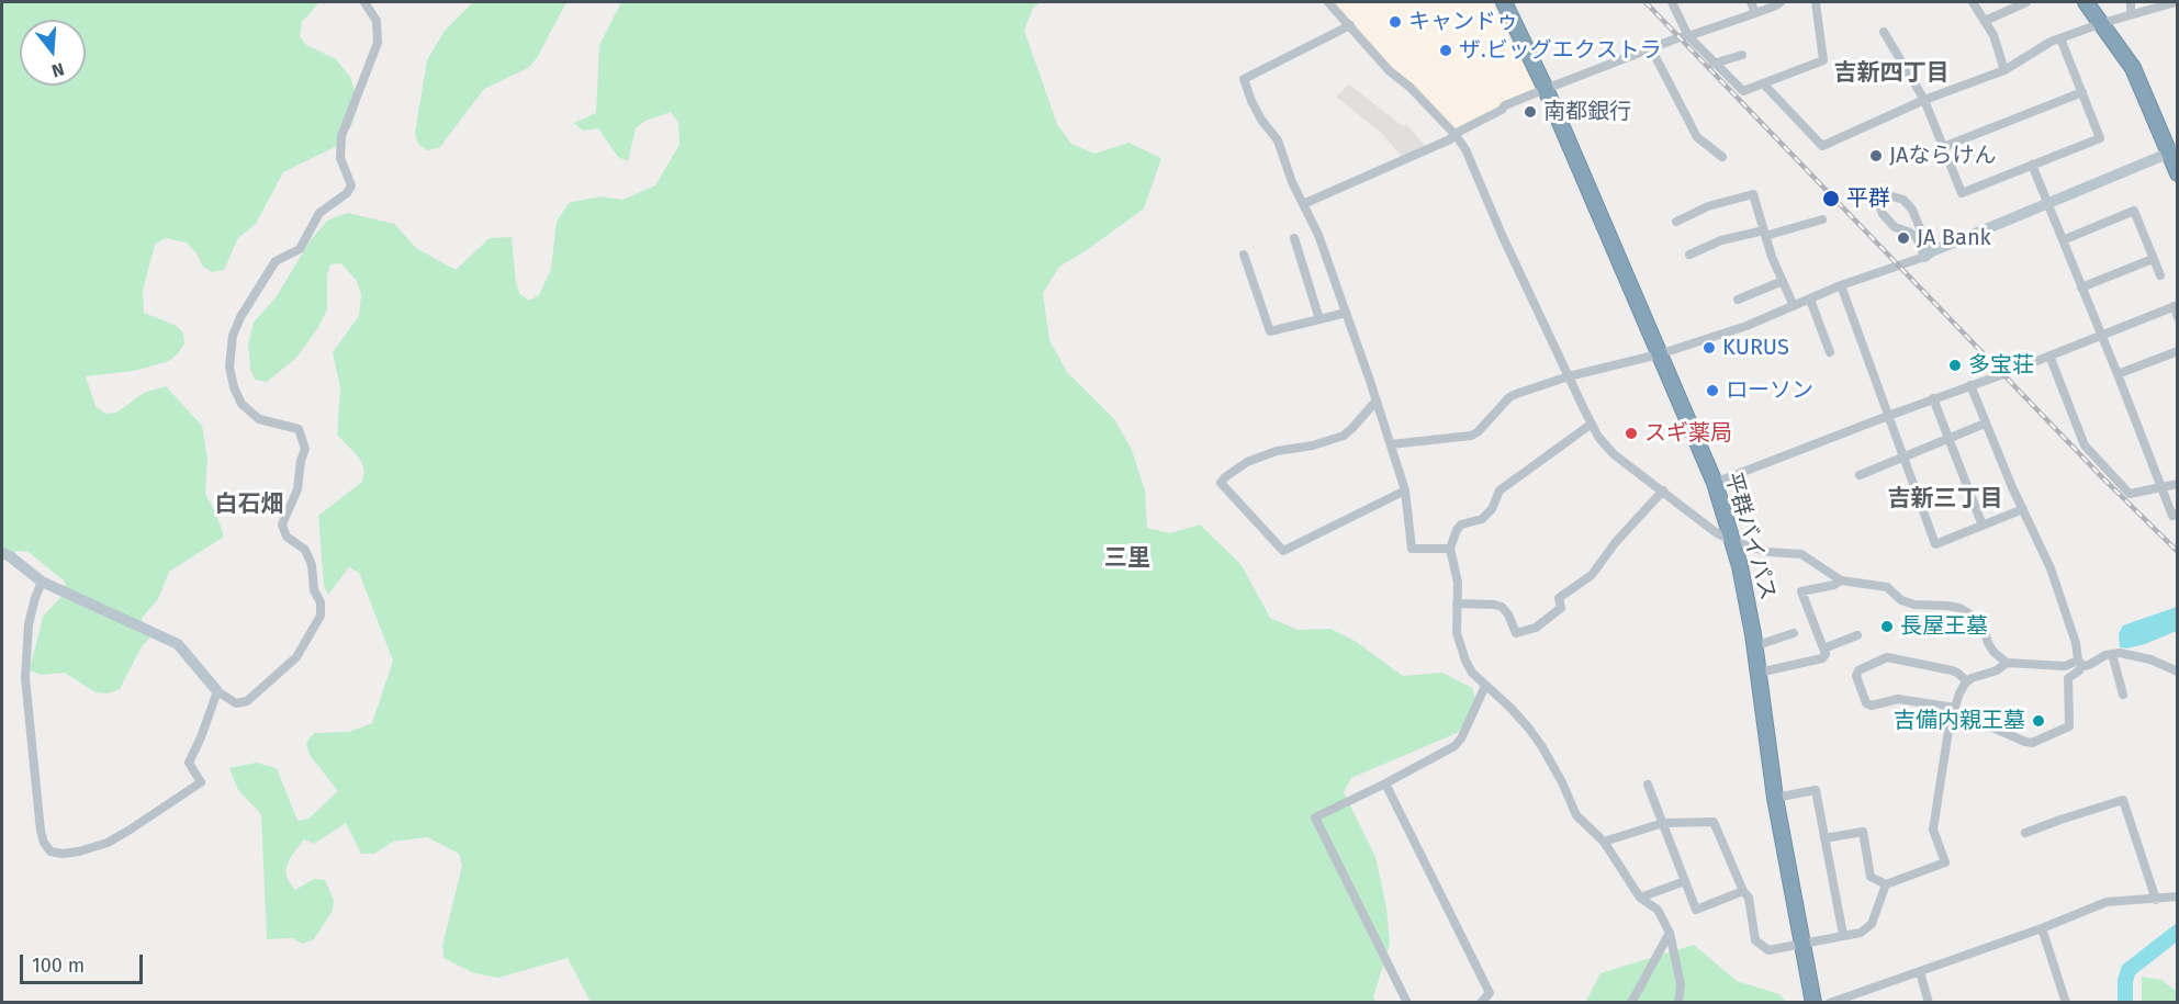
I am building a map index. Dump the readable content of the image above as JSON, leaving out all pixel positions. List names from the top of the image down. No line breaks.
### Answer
{"streets":{"highway":["平群バイパス"]},"districts":["吉新四丁目","吉新三丁目","白石畑","三里"],"places":["キャンドゥ","ザ.ビッグエクストラ","南都銀行","JAならけん","平群","JA Bank","KURUS","多宝荘","ローソン","スギ薬局","長屋王墓","吉備内親王墓"],"scale_bar":"100 m","north":"bottom"}
